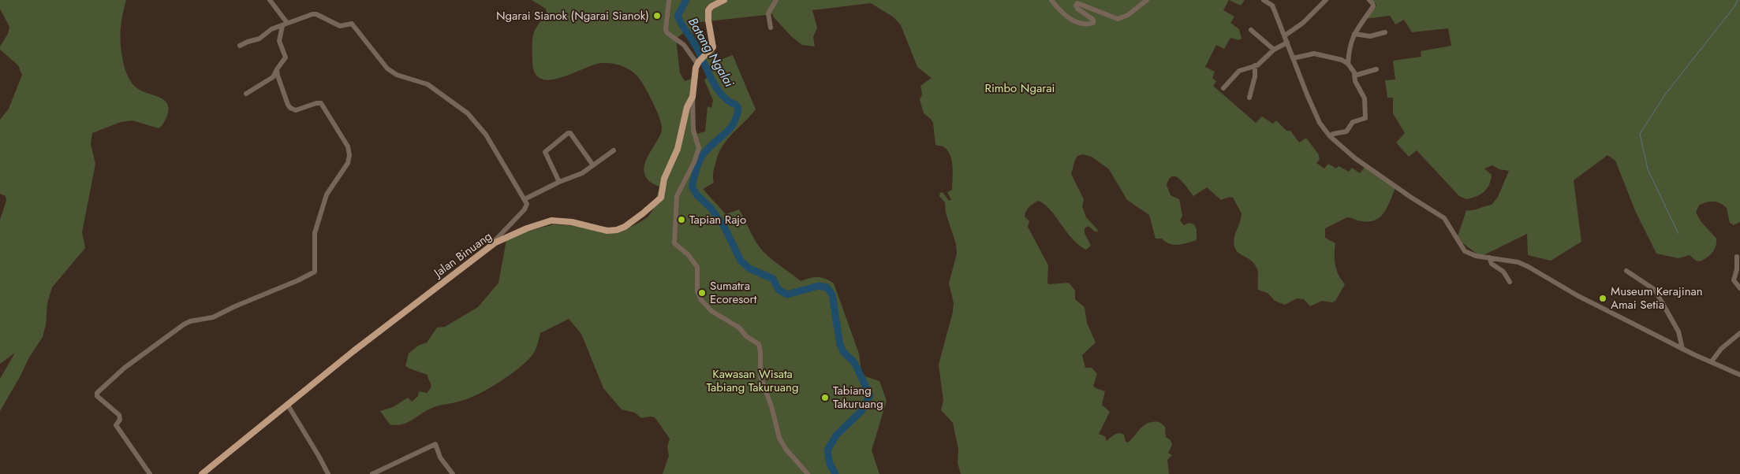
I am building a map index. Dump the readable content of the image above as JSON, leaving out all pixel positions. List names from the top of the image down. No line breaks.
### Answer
{"streets":{"main road":["Jalan Binuang"]},"water":["Batang Ngalai"],"parks":["Rimbo Ngarai","Kawasan Wisata Tabiang Takuruang"],"places":["Ngarai Sianok (Ngarai Sianok)","Tapian Rajo","Sumatra Ecoresort","Museum Kerajinan Amai Setia","Tabiang Takuruang"]}
